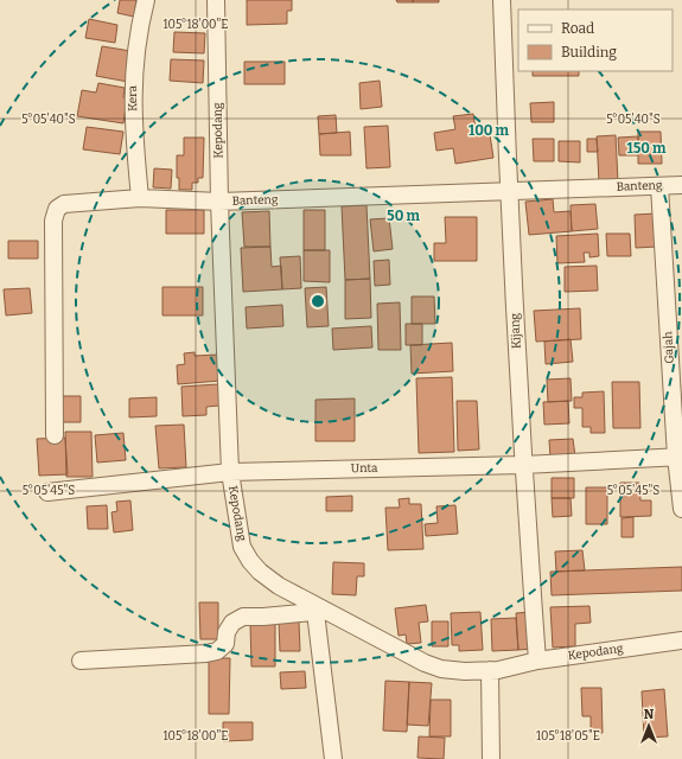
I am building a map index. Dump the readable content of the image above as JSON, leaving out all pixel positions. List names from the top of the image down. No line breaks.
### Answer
{"streets":{"street":["Kera","Kepodang","Banteng","Kijang","Gajah","Unta"]},"crossings":[["Kera","Banteng"],["Kepodang","Banteng"],["Kepodang","Kijang"],["Kepodang","Unta"],["Banteng","Kijang"],["Banteng","Gajah"],["Kijang","Unta"],["Gajah","Unta"]],"legend":["Road","Building"],"north":"top","coordinates":["105°18'00\"E","5°05'40\"S","5°05'45\"S","105°18'05\"E"],"rings":["100 m","150 m","50 m"]}
